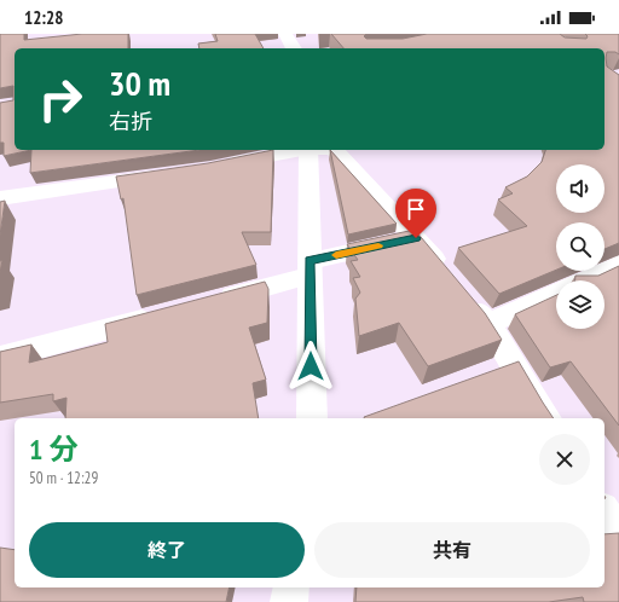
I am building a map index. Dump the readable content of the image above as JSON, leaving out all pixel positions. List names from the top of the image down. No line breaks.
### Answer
{"page":{"status":"12:28","turn":["30 m","右折"],"heading":["1 分","50 m · 12:29"],"buttons":["終了","共有"]}}
